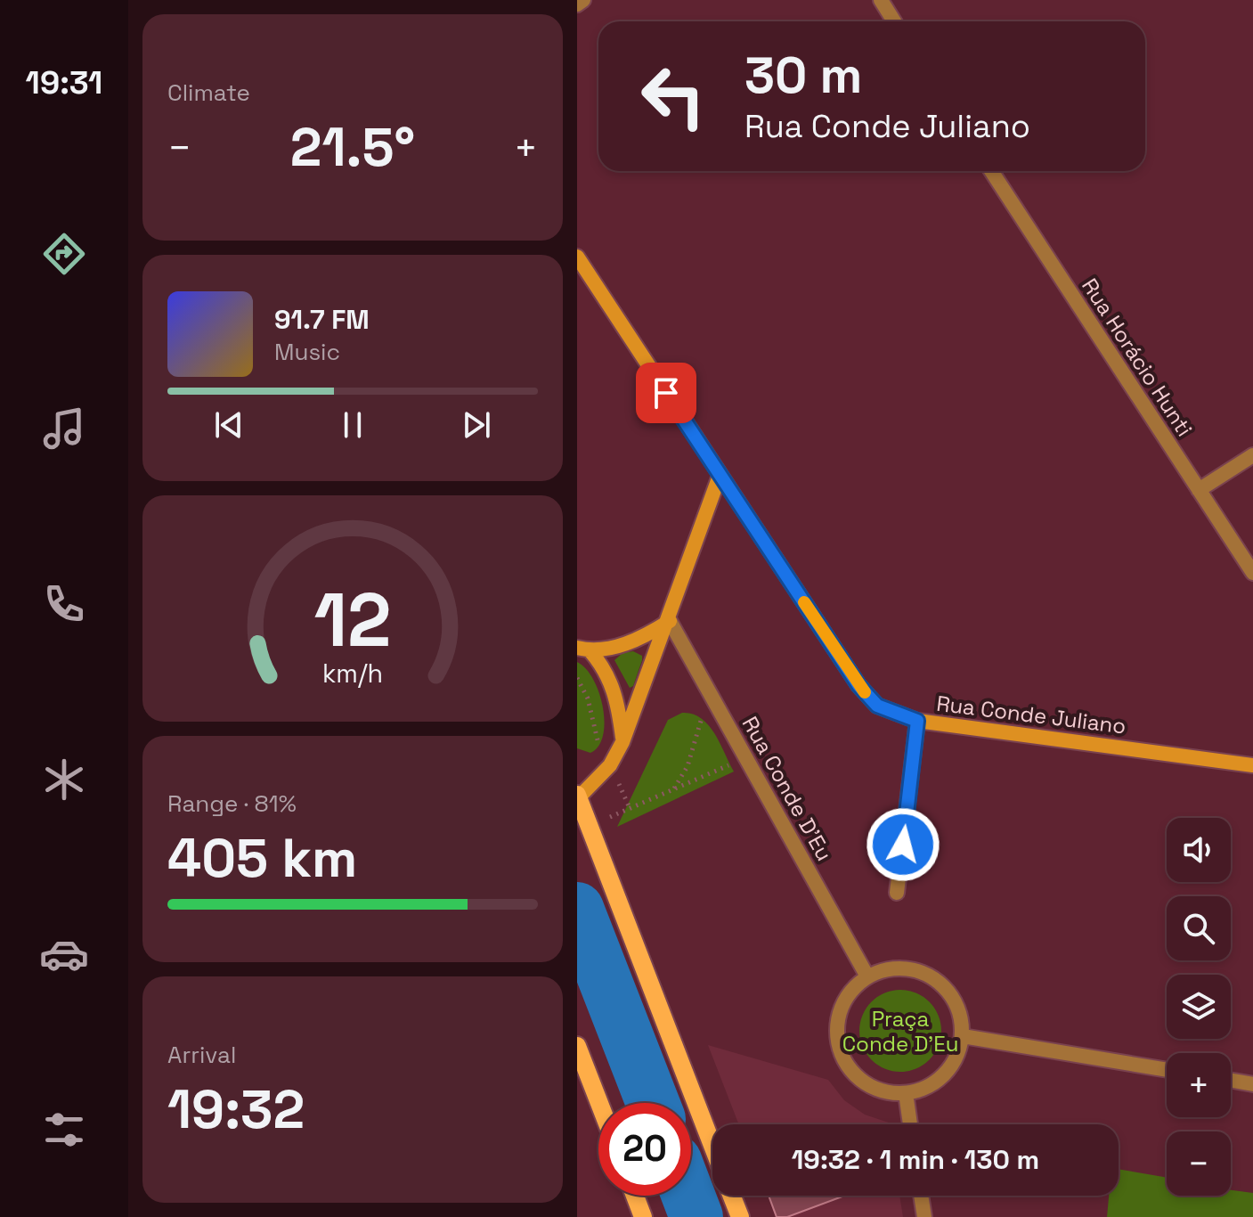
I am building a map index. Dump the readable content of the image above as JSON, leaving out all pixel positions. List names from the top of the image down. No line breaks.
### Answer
{"streets":{"street":["Rua Horácio Hunti","Rua Conde Juliano","Rua Conde D'Eu"]},"parks":["Praça Conde D'Eu"],"page":{"tabs":"19:31","tile":["Climate",["Range · 81%","405 km"],["Arrival","19:32"]],"turn":["30 m","Rua Conde Juliano"],"heat":["−","21.5°","+"],"song":["91.7 FM","Music"],"map_buttons":["+","−"],"limit":"20","trip":"19:32 · 1 min · 130 m","gauge":["12","km/h"]}}
